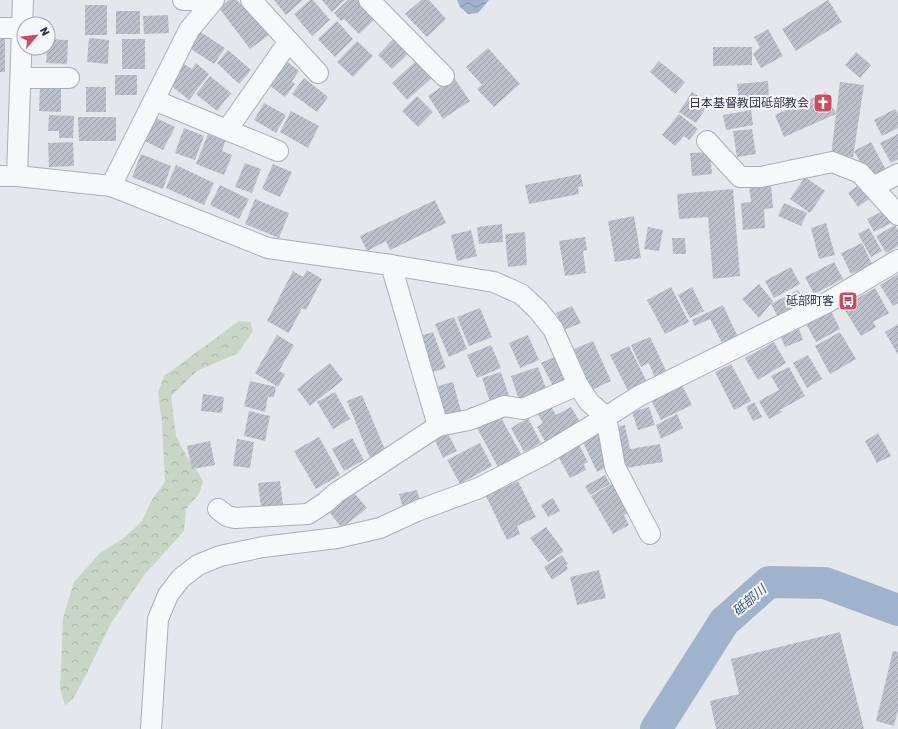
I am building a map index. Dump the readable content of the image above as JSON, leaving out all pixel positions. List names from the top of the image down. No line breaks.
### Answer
{"water":["砥部川"],"places":{"church":["日本基督教団砥部教会"],"bus stop":["砥部町客"]},"north":"top right"}
